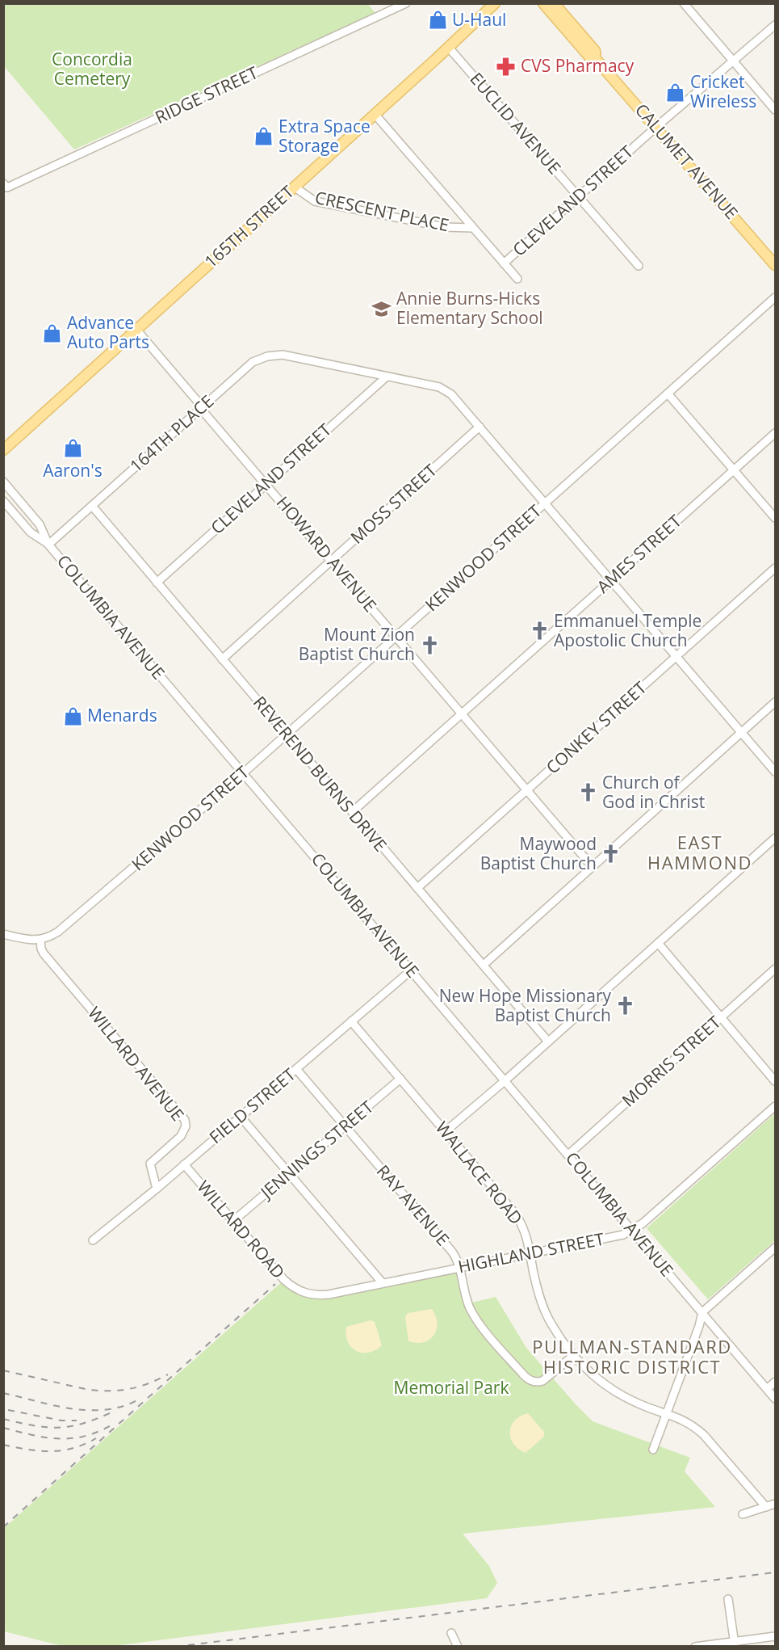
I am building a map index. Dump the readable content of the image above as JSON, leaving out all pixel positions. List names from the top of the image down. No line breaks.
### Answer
{"streets":{"main road":["CALUMET AVENUE","165TH STREET"],"street":["RIDGE STREET","EUCLID AVENUE","CLEVELAND STREET","CRESCENT PLACE","164TH PLACE","MOSS STREET","HOWARD AVENUE","AMES STREET","KENWOOD STREET","COLUMBIA AVENUE","CONKEY STREET","REVEREND BURNS DRIVE","MORRIS STREET","WILLARD AVENUE","FIELD STREET","JENNINGS STREET","WALLACE ROAD","RAY AVENUE","WILLARD ROAD","HIGHLAND STREET"]},"crossings":[["EUCLID AVENUE","CLEVELAND STREET"],["EUCLID AVENUE","165TH STREET"],["CALUMET AVENUE","CLEVELAND STREET"],["CLEVELAND STREET","164TH PLACE"],["CLEVELAND STREET","HOWARD AVENUE"],["CLEVELAND STREET","REVEREND BURNS DRIVE"],["CRESCENT PLACE","165TH STREET"],["165TH STREET","HOWARD AVENUE"],["164TH PLACE","MOSS STREET"],["164TH PLACE","HOWARD AVENUE"],["164TH PLACE","AMES STREET"],["164TH PLACE","KENWOOD STREET"],["164TH PLACE","COLUMBIA AVENUE"],["164TH PLACE","CONKEY STREET"],["164TH PLACE","REVEREND BURNS DRIVE"],["MOSS STREET","HOWARD AVENUE"],["MOSS STREET","REVEREND BURNS DRIVE"],["HOWARD AVENUE","AMES STREET"],["HOWARD AVENUE","KENWOOD STREET"],["HOWARD AVENUE","CONKEY STREET"],["AMES STREET","REVEREND BURNS DRIVE"],["KENWOOD STREET","COLUMBIA AVENUE"],["KENWOOD STREET","REVEREND BURNS DRIVE"],["KENWOOD STREET","WILLARD AVENUE"],["COLUMBIA AVENUE","MORRIS STREET"],["COLUMBIA AVENUE","FIELD STREET"],["COLUMBIA AVENUE","HIGHLAND STREET"],["CONKEY STREET","REVEREND BURNS DRIVE"],["WILLARD AVENUE","FIELD STREET"],["FIELD STREET","WALLACE ROAD"],["FIELD STREET","RAY AVENUE"],["FIELD STREET","WILLARD ROAD"],["JENNINGS STREET","WALLACE ROAD"],["JENNINGS STREET","RAY AVENUE"],["JENNINGS STREET","WILLARD ROAD"],["WALLACE ROAD","RAY AVENUE"],["WALLACE ROAD","HIGHLAND STREET"],["RAY AVENUE","HIGHLAND STREET"],["WILLARD ROAD","HIGHLAND STREET"]],"districts":["EAST HAMMOND","PULLMAN-STANDARD HISTORIC DISTRICT"],"parks":["Concordia Cemetery","Memorial Park"],"places":{"shop":["U-Haul","Cricket Wireless","Extra Space Storage","Advance Auto Parts","Aaron's","Menards"],"pharmacy":["CVS Pharmacy"],"school or university":["Annie Burns-Hicks Elementary School"],"church":["Emmanuel Temple Apostolic Church","Mount Zion Baptist Church","Church of God in Christ","Maywood Baptist Church","New Hope Missionary Baptist Church"]}}
